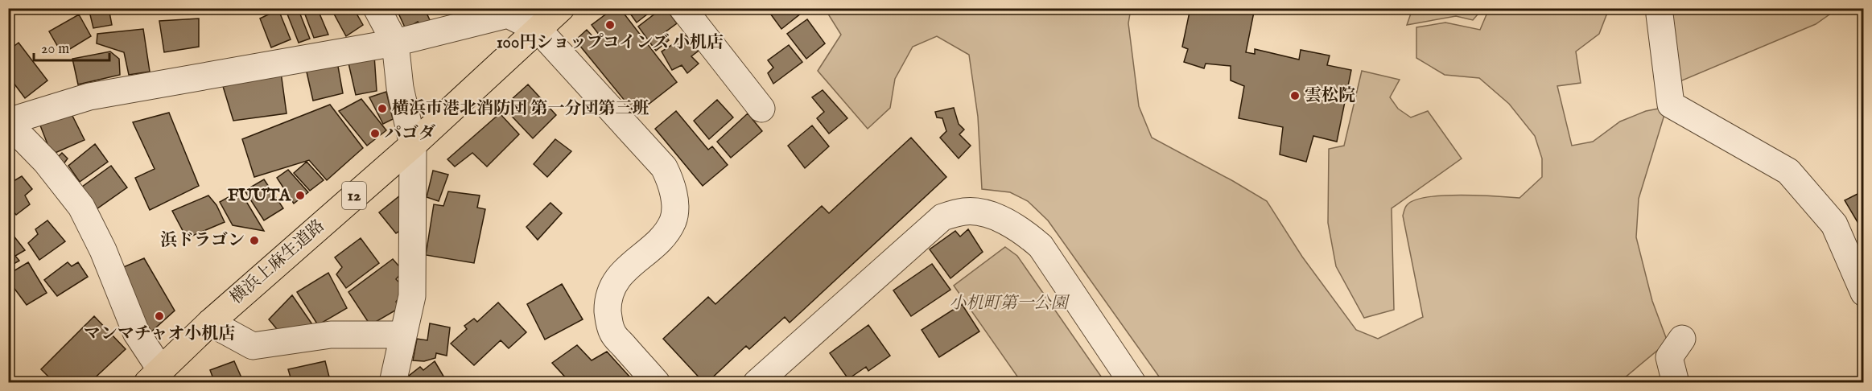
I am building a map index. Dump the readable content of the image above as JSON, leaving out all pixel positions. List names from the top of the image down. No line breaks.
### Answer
{"streets":{"main road":["12","横浜上麻生道路"]},"parks":["小机町第一公園"],"places":["100円ショップコインズ 小机店","雲松院","横浜市港北消防団 第一分団第三班","パゴダ","FUUTA","浜ドラゴン","マンマチャオ小机店"],"scale_bar":"20 m"}
